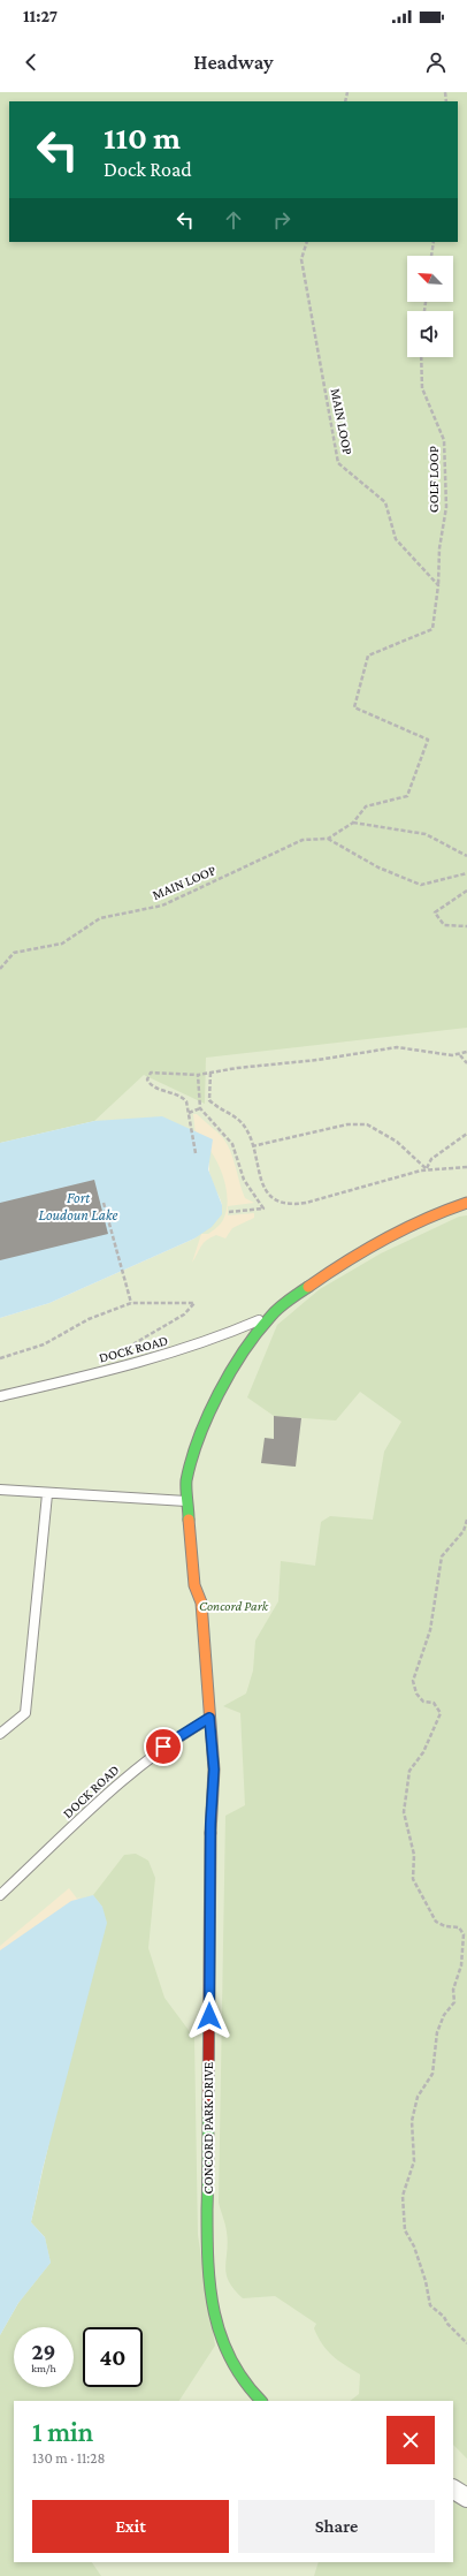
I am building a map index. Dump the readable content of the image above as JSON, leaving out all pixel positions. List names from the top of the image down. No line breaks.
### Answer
{"streets":{"street":["CONCORD PARK DRIVE"],"lane":["DOCK ROAD"],"path":["MAIN LOOP","GOLF LOOP"]},"crossings":[["MAIN LOOP","GOLF LOOP"],["DOCK ROAD","CONCORD PARK DRIVE"]],"water":["Fort Loudoun Lake"],"parks":["Concord Park"],"north":"top left","page":{"status":"11:27","header":"Headway","turn":["110 m","Dock Road"],"speed":"29 km/h","limit":"40","heading":["1 min","130 m · 11:28"],"buttons":["Exit","Share"]}}
